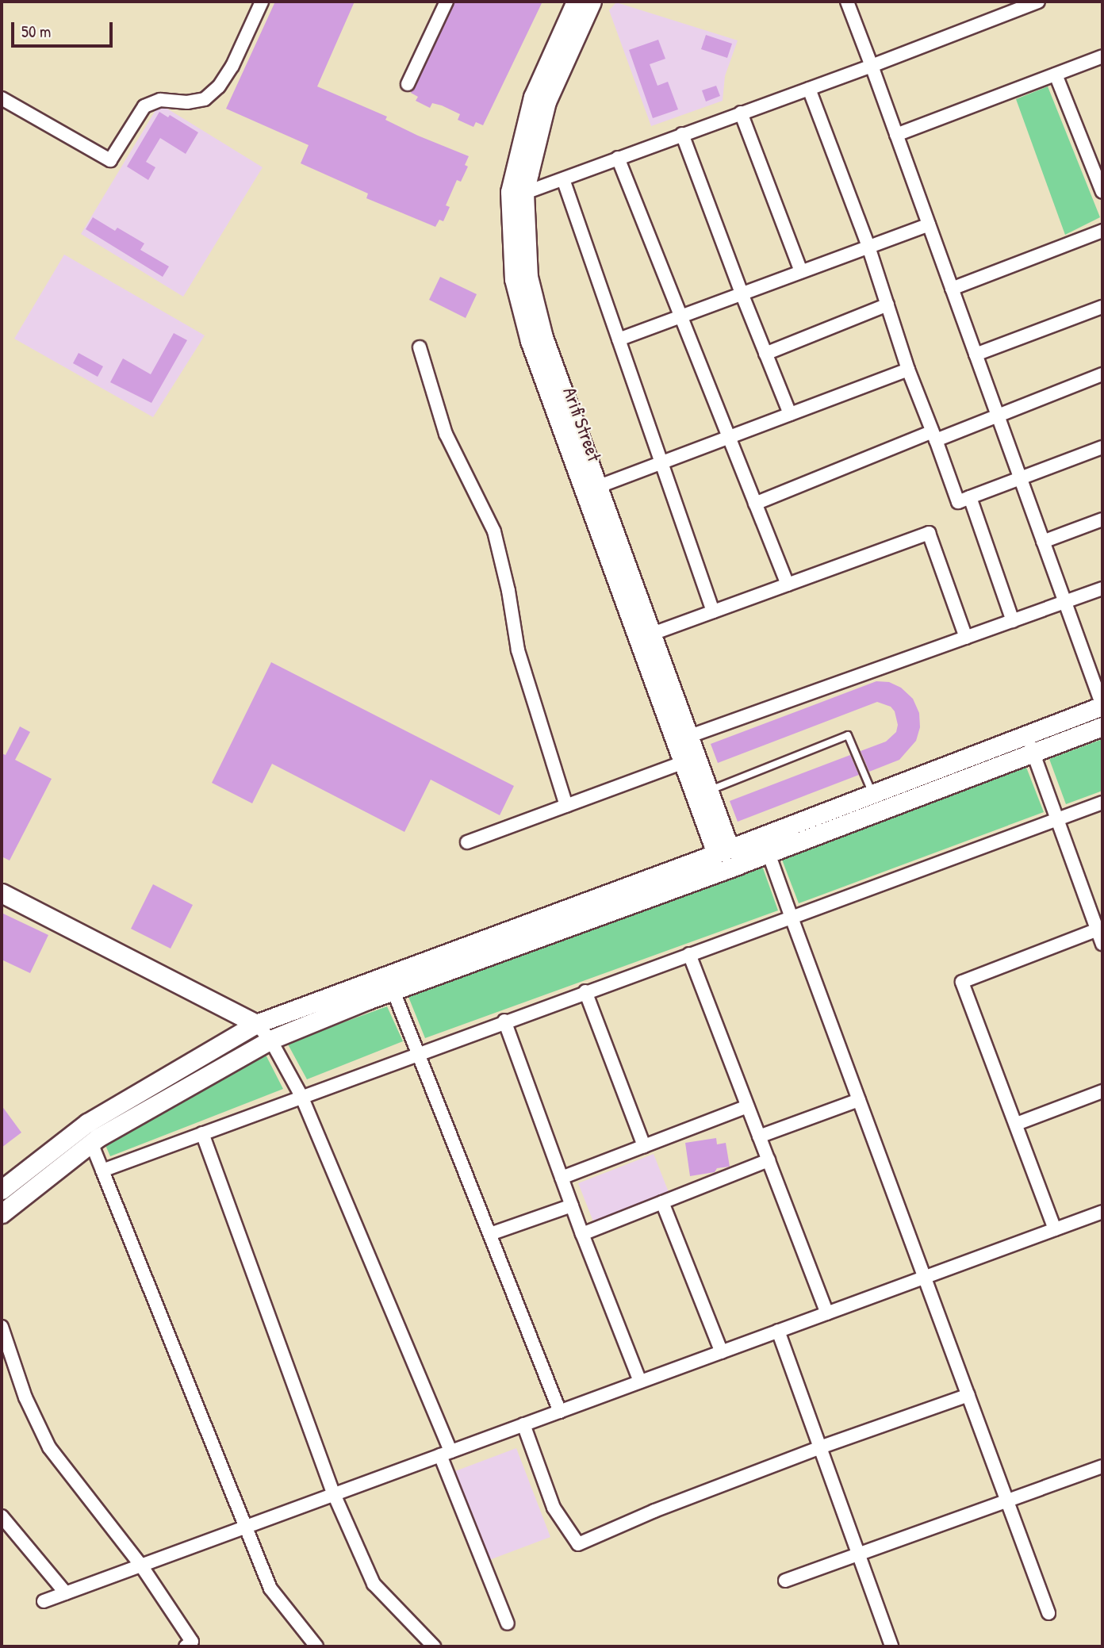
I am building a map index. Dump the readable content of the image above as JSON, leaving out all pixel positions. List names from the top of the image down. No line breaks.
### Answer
{"streets":{"main road":["Arifi Street"]},"scale_bar":"50 m"}
